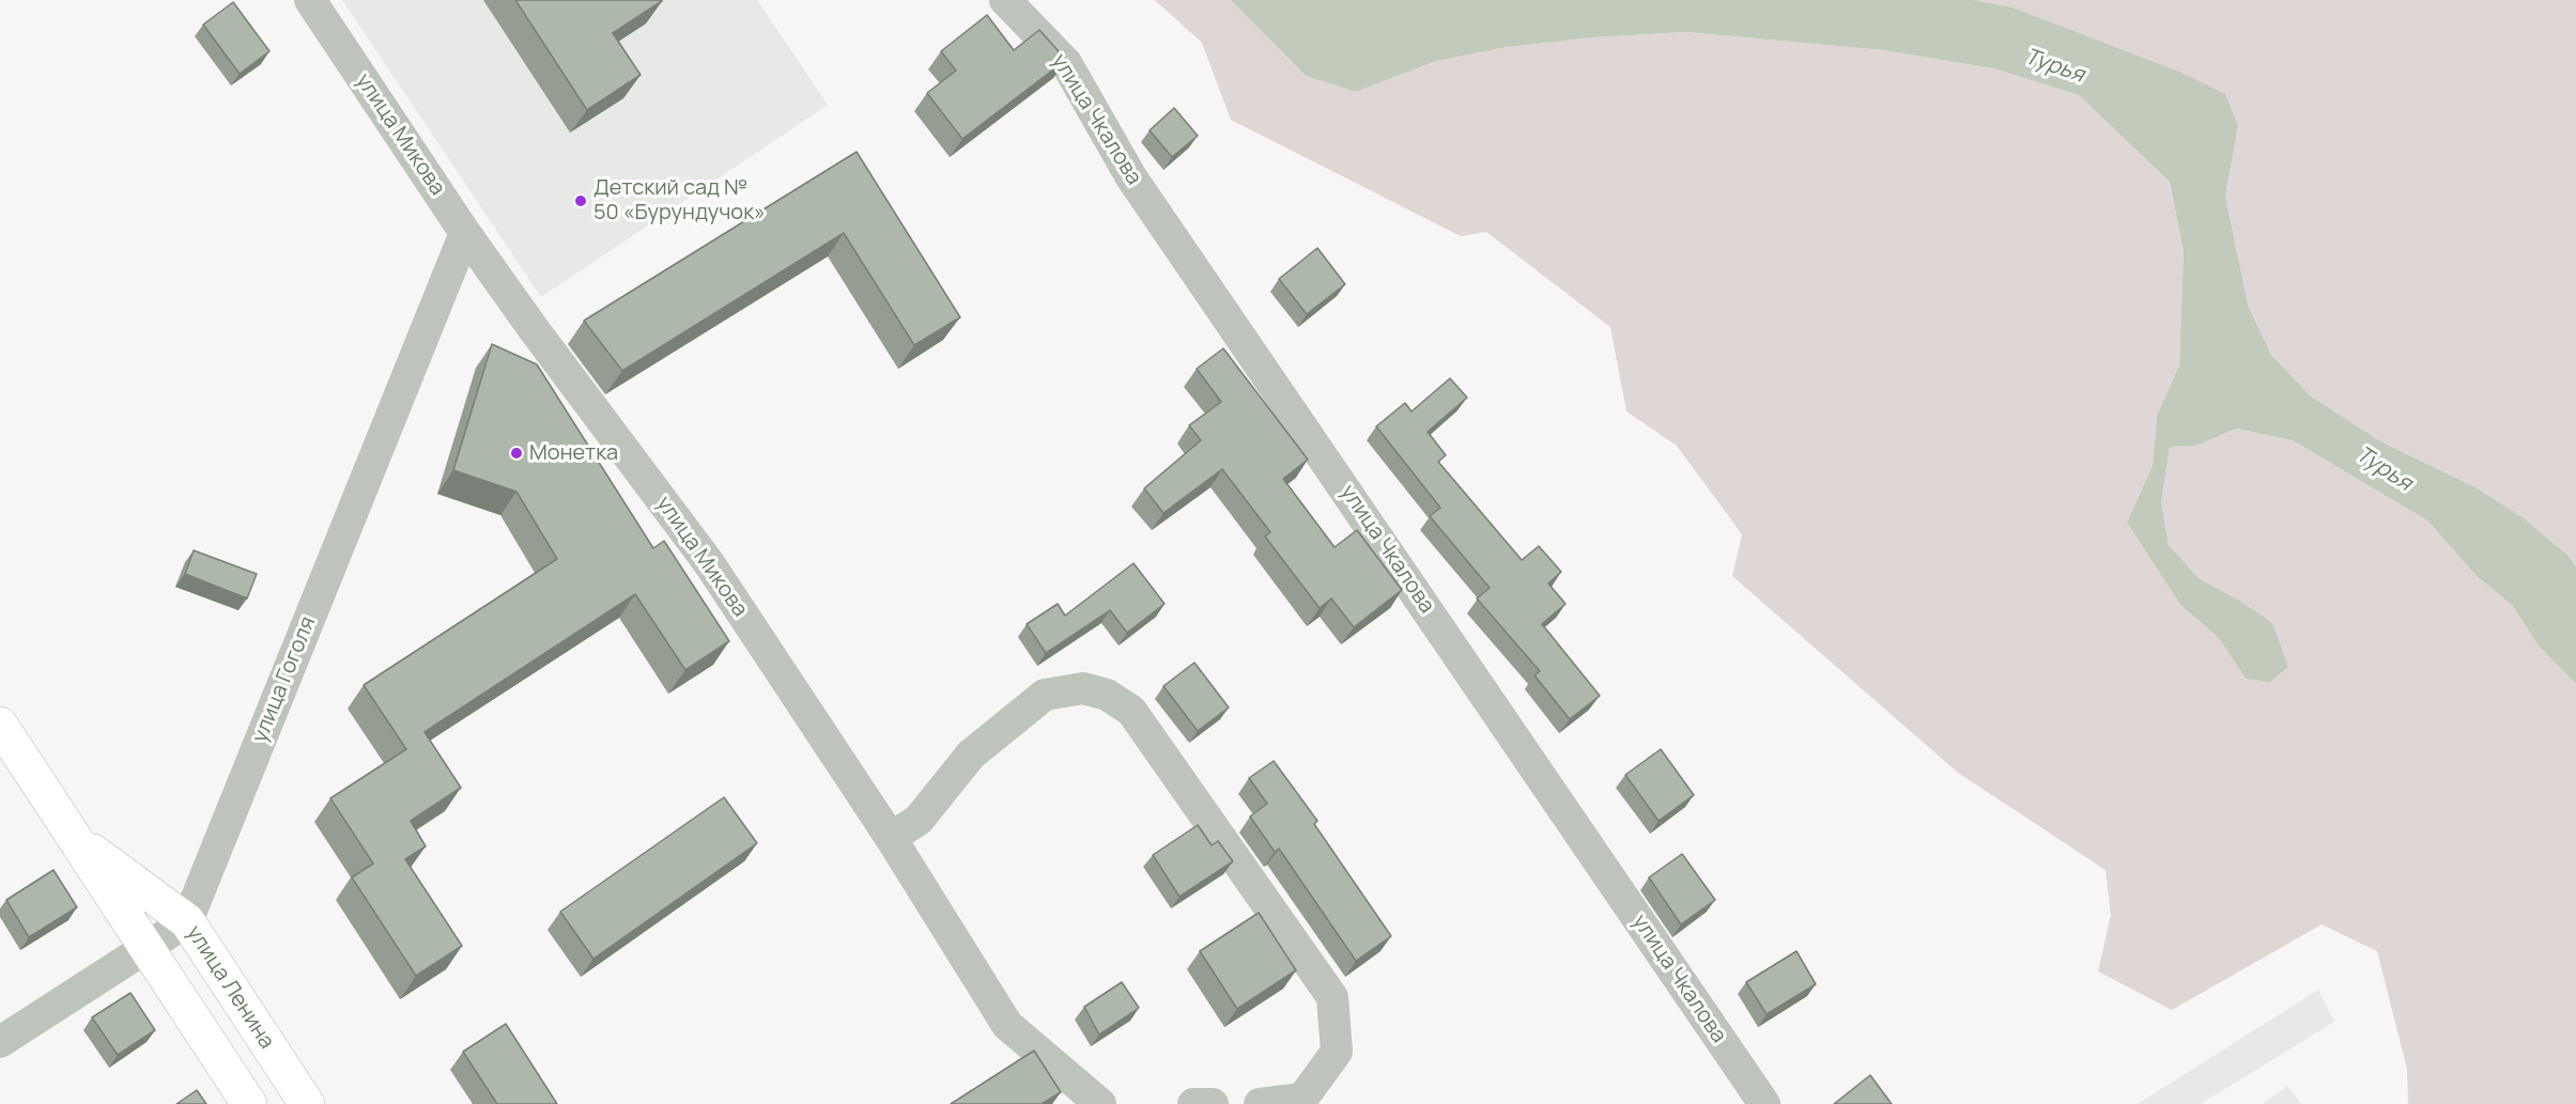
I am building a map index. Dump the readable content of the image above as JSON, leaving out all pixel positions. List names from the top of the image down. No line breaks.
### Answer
{"streets":{"main road":["улица Ленина"],"street":["улица Чкалова","улица Микова","улица Гоголя"]},"crossings":[["улица Микова","улица Гоголя"],["улица Гоголя","улица Ленина"]],"water":["Турья"],"places":["Детский сад № 50 «Бурундучок»","Монетка"]}
